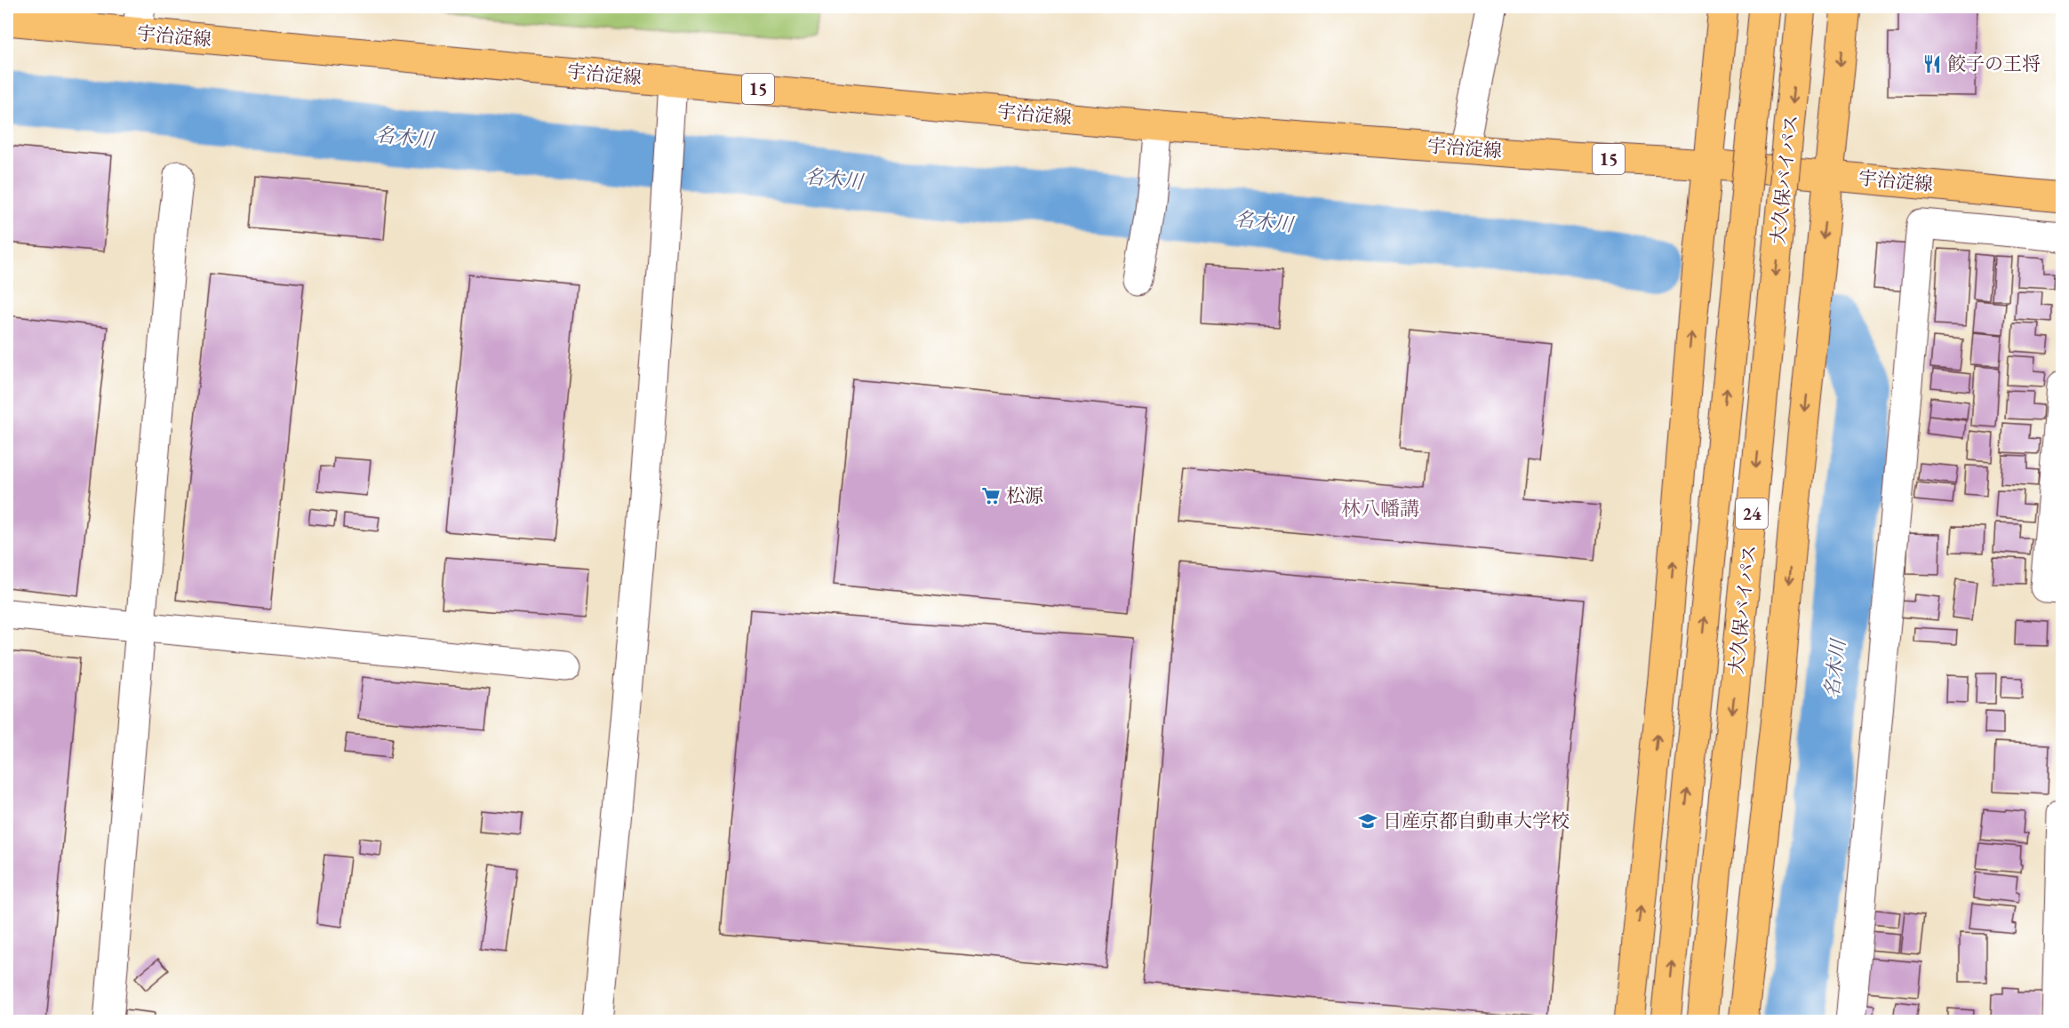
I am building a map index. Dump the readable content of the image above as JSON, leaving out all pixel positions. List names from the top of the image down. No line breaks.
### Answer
{"streets":{"main road":["宇治淀線","15","大久保バイパス","24"]},"districts":["林八幡講"],"water":["名木川"],"places":{"restaurant":["餃子の王将"],"supermarket":["松源"],"school or university":["日産京都自動車大学校"]}}
